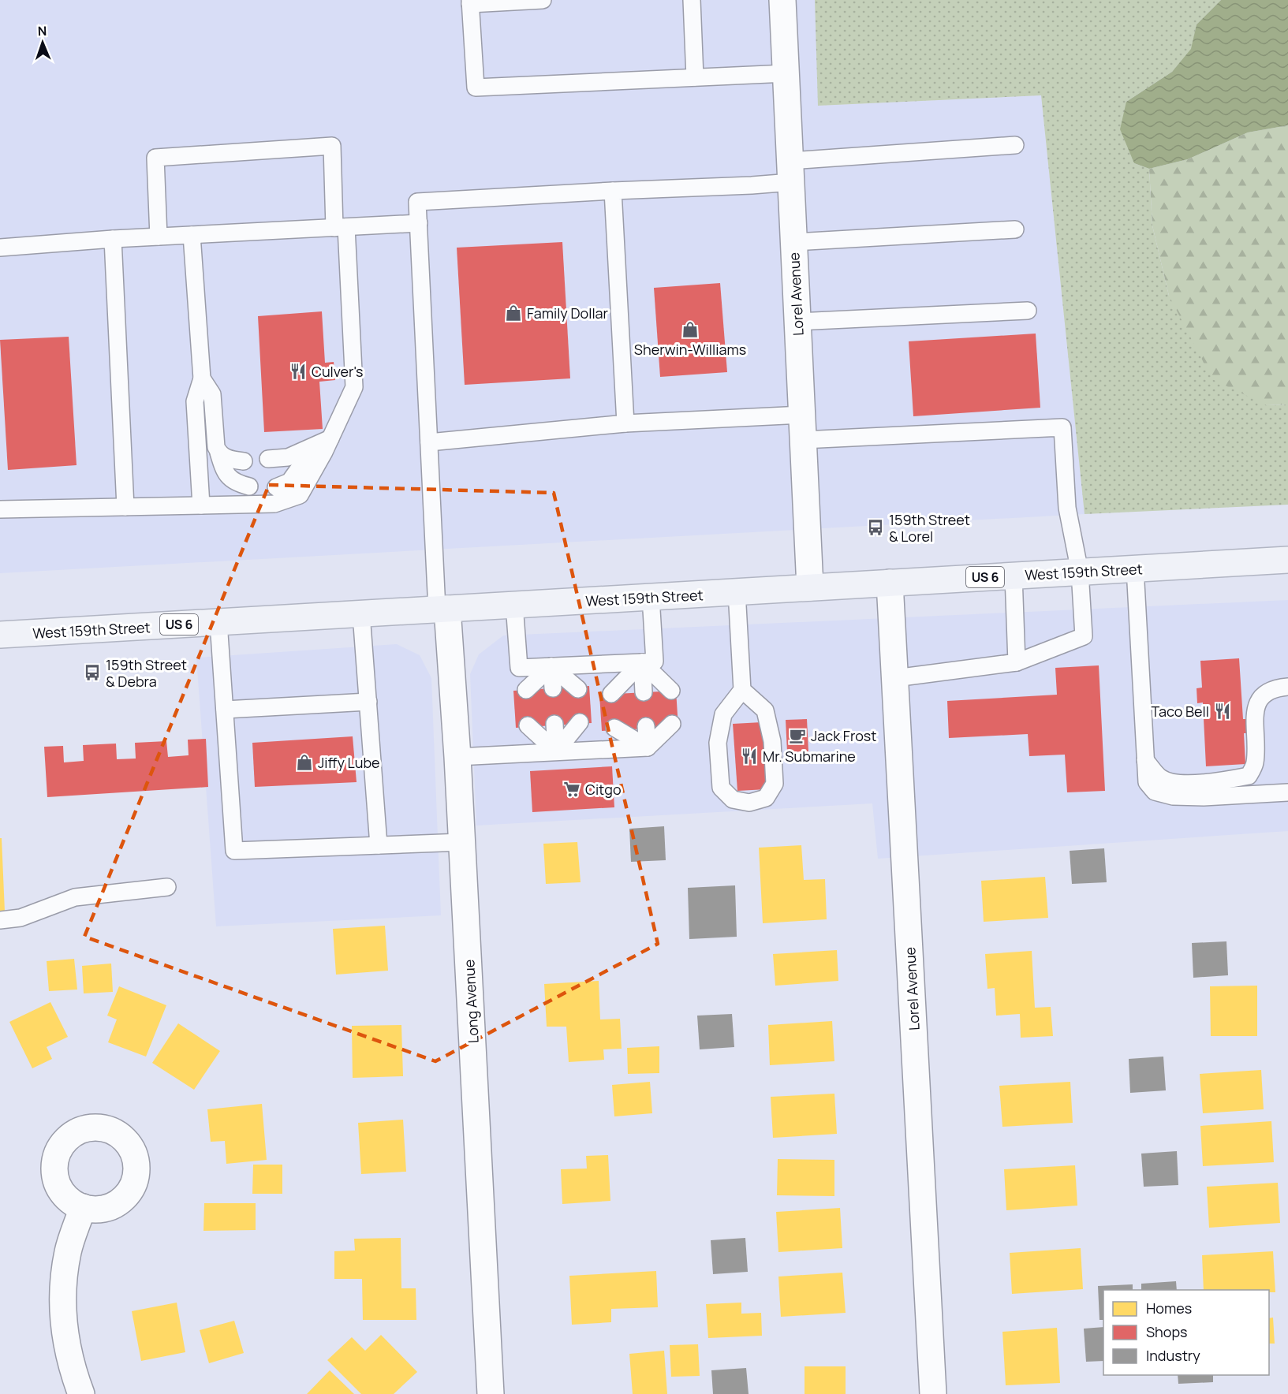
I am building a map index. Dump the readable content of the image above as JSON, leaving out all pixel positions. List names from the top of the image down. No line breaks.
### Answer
{"streets":{"main road":["West 159th Street","US 6"],"street":["Lorel Avenue","Long Avenue"]},"crossings":[["Lorel Avenue","West 159th Street"],["West 159th Street","Long Avenue"]],"places":{"shop":["Family Dollar","Sherwin-Williams","Jiffy Lube"],"restaurant":["Culver's","Taco Bell","Mr. Submarine"],"bus stop":["159th Street & Lorel","159th Street & Debra"],"cafe":["Jack Frost"],"supermarket":["Citgo"]},"legend":["Homes","Shops","Industry"],"north":"top"}
